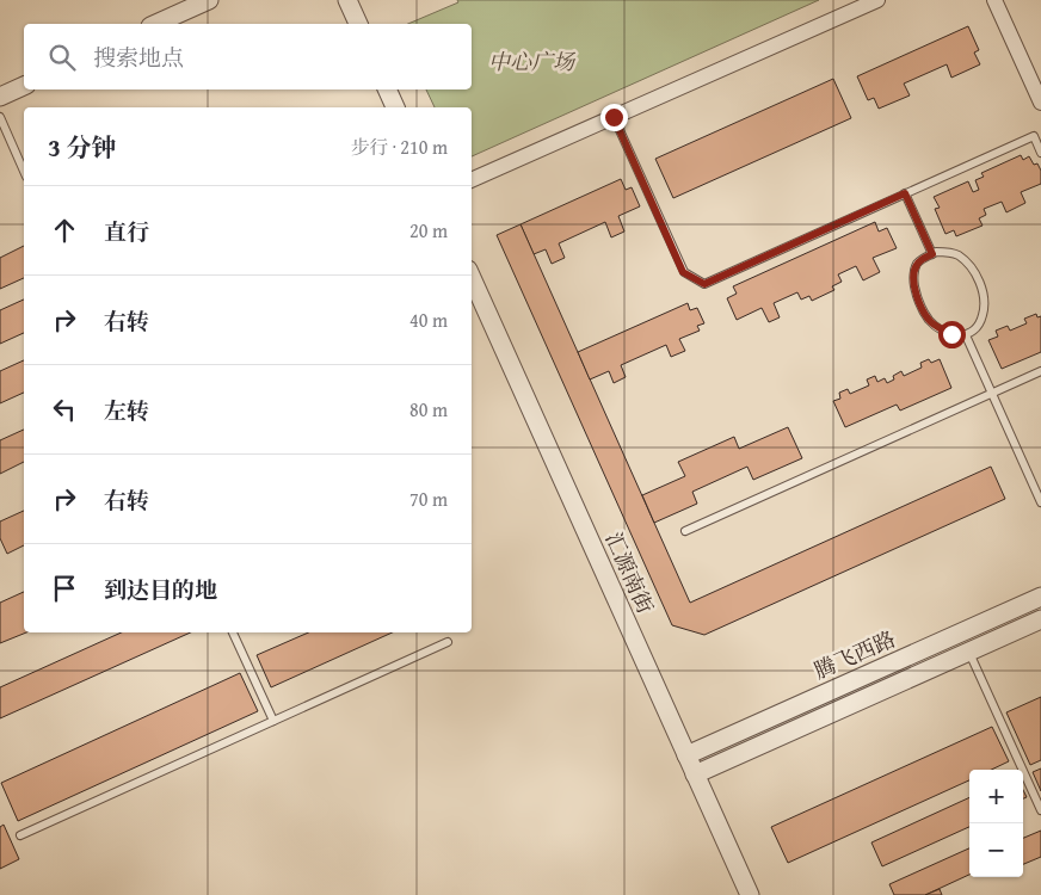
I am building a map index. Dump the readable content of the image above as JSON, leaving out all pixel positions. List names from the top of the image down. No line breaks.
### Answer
{"streets":{"street":["汇源南街","腾飞西路"]},"crossings":[["汇源南街","腾飞西路"]],"parks":["中心广场"],"page":{"search":"搜索地点","heading":["3 分钟","步行 · 210 m"],"list":[["直行","20 m"],["右转","40 m"],["左转","80 m"],["右转","70 m"],"到达目的地"],"map_buttons":["+","−"]}}
